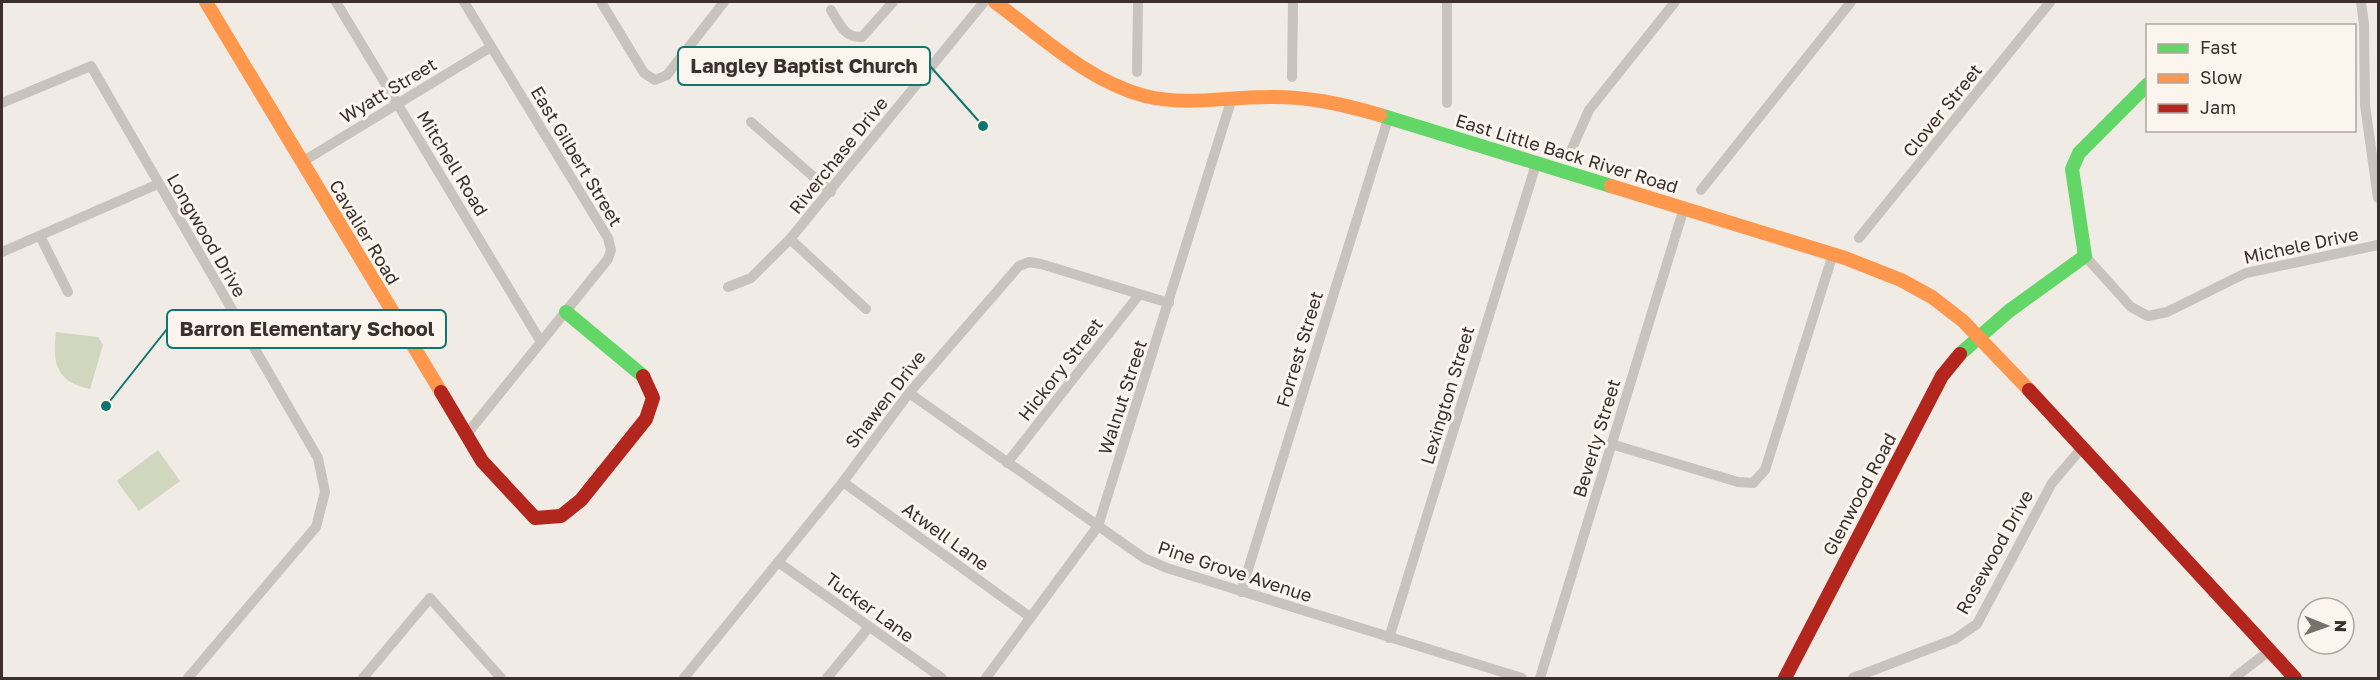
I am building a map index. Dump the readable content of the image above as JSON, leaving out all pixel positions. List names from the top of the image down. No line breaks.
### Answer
{"streets":{"street":["Wyatt Street","Clover Street","East Little Back River Road","Riverchase Drive","East Gilbert Street","Mitchell Road","Cavalier Road","Longwood Drive","Michele Drive","Forrest Street","Hickory Street","Lexington Street","Walnut Street","Shawen Drive","Beverly Street","Glenwood Road","Atwell Lane","Rosewood Drive","Pine Grove Avenue","Tucker Lane"]},"crossings":[["Wyatt Street","East Gilbert Street"],["Wyatt Street","Mitchell Road"],["Wyatt Street","Cavalier Road"],["East Little Back River Road","Forrest Street"],["East Little Back River Road","Lexington Street"],["East Little Back River Road","Walnut Street"],["East Little Back River Road","Beverly Street"],["East Little Back River Road","Glenwood Road"],["East Little Back River Road","Rosewood Drive"],["East Gilbert Street","Mitchell Road"],["East Gilbert Street","Cavalier Road"],["Michele Drive","Glenwood Road"],["Forrest Street","Pine Grove Avenue"],["Hickory Street","Shawen Drive"],["Hickory Street","Pine Grove Avenue"],["Lexington Street","Pine Grove Avenue"],["Walnut Street","Shawen Drive"],["Walnut Street","Atwell Lane"],["Walnut Street","Pine Grove Avenue"],["Shawen Drive","Atwell Lane"],["Shawen Drive","Pine Grove Avenue"],["Shawen Drive","Tucker Lane"]],"places":["Langley Baptist Church","Barron Elementary School"],"legend":["Fast","Slow","Jam"],"north":"right"}
